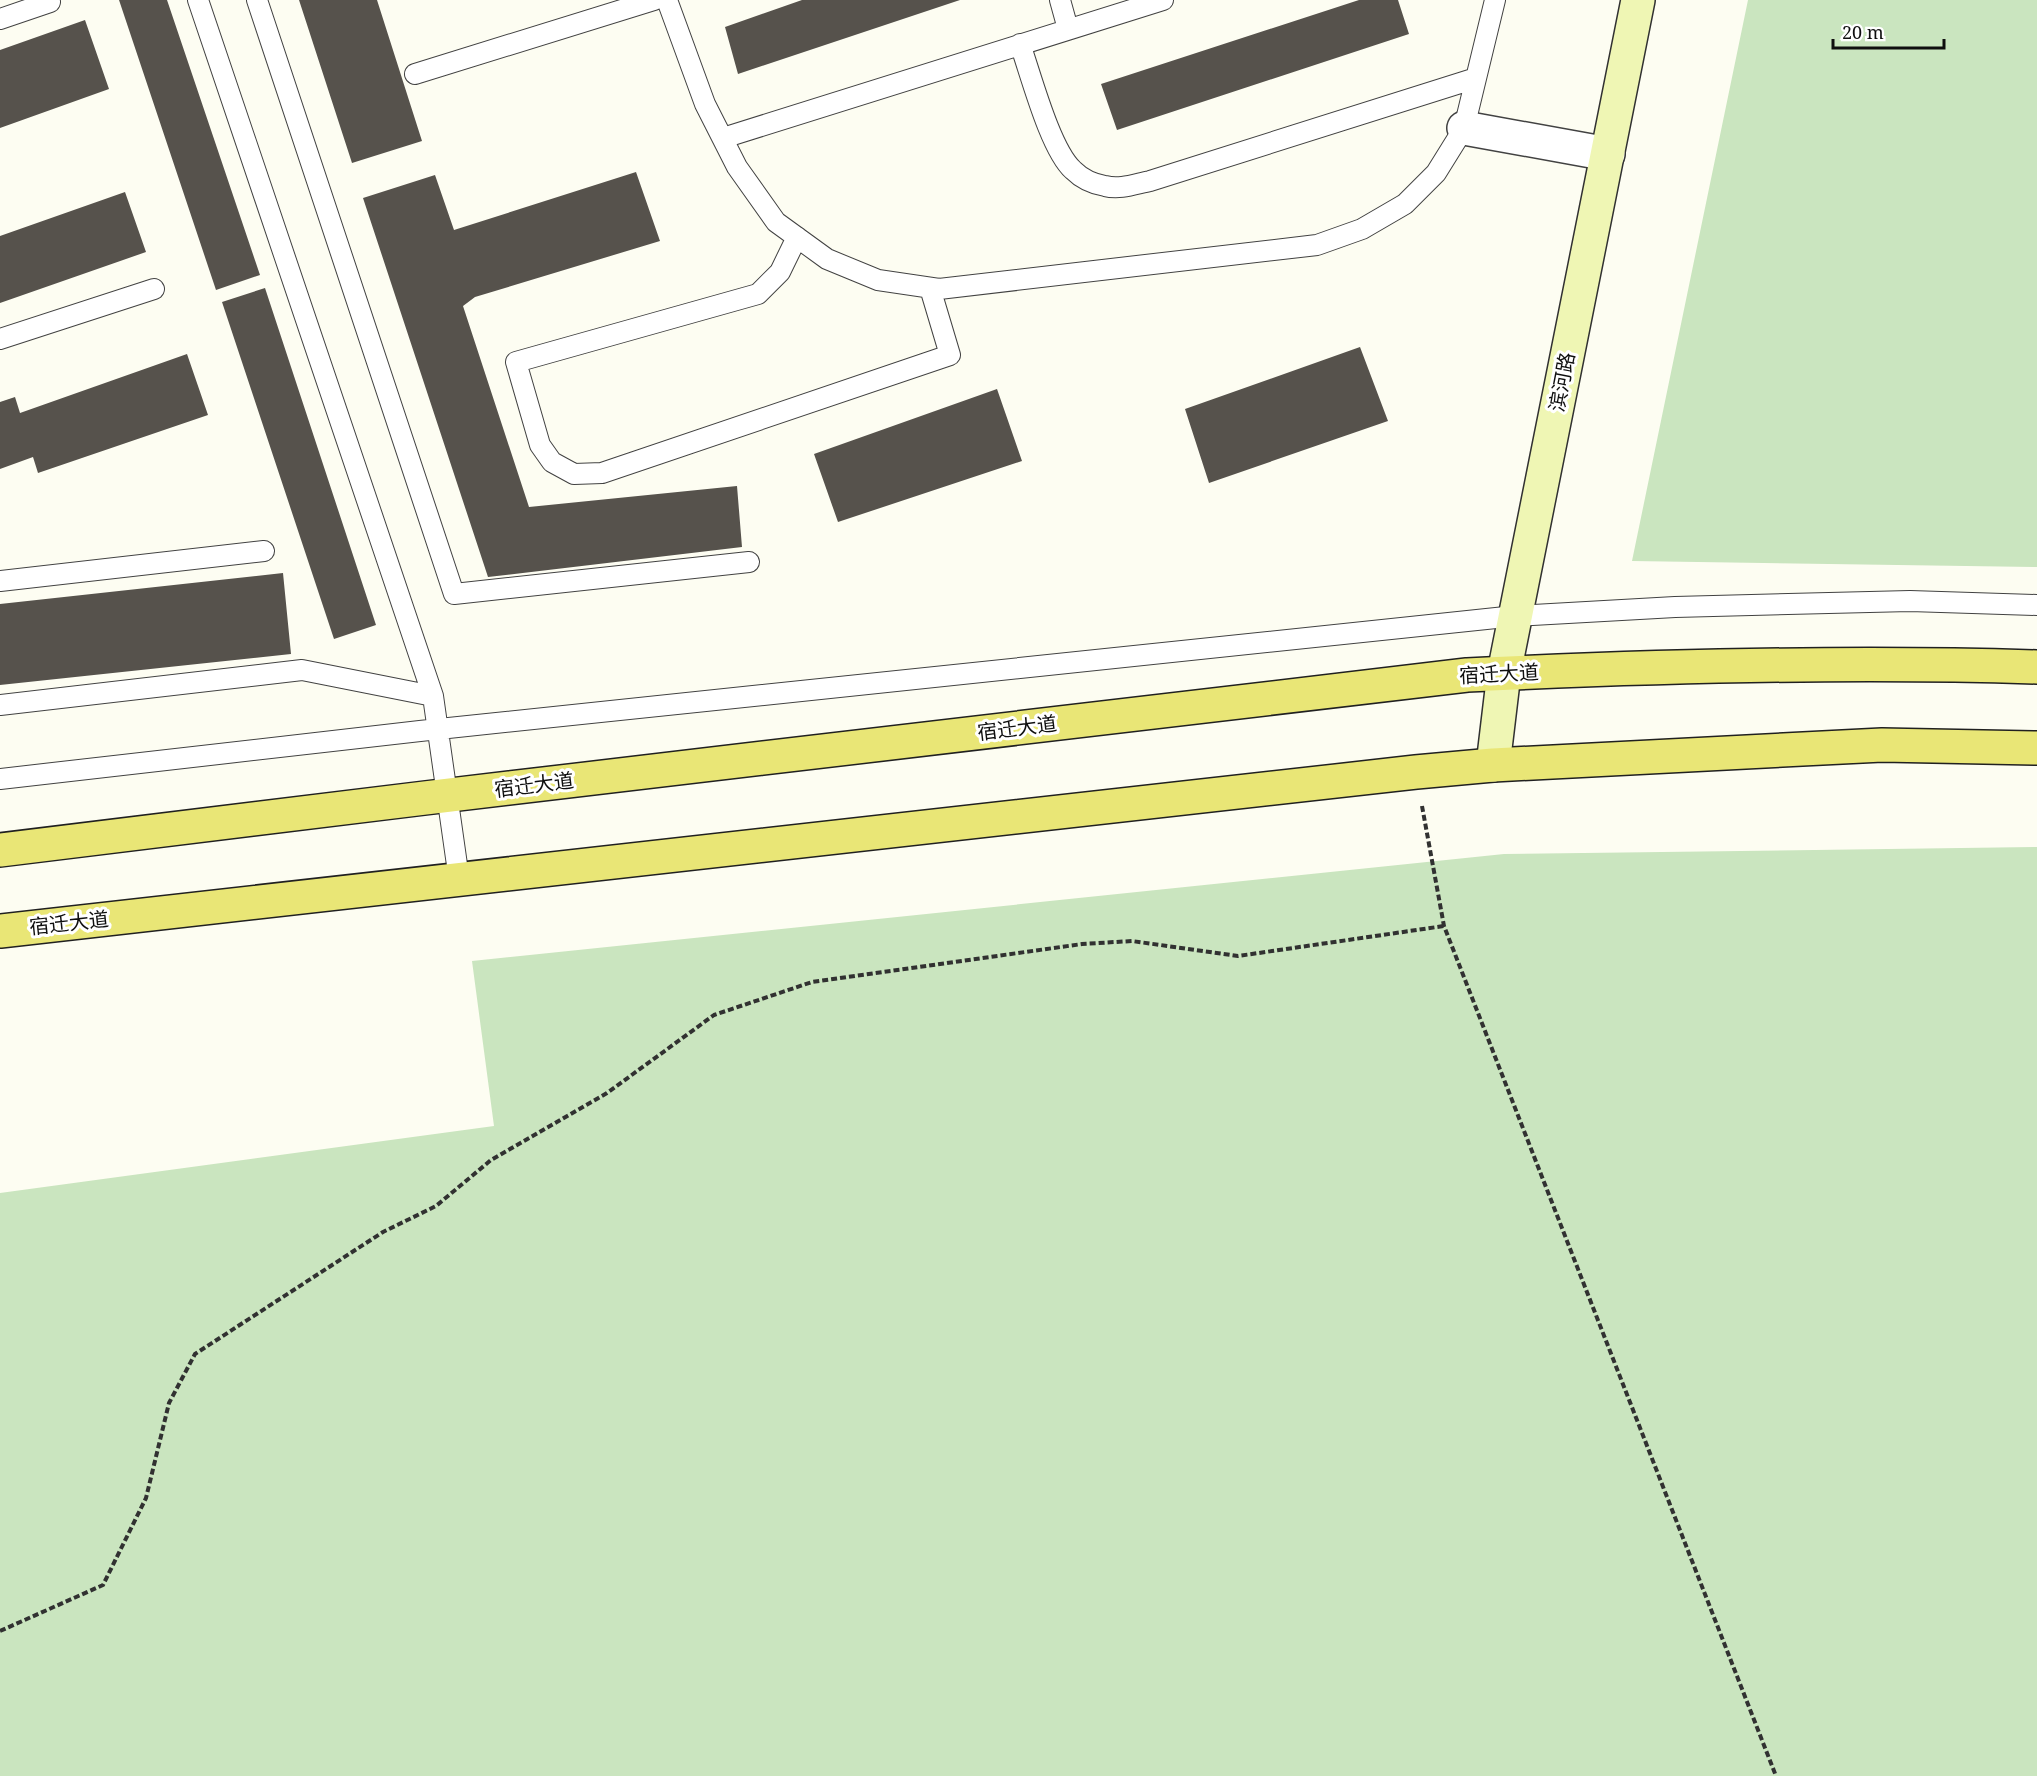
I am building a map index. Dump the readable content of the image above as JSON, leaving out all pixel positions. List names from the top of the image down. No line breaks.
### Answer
{"streets":{"main road":["滨河路","宿迁大道"]},"crossings":[["滨河路","宿迁大道"]],"scale_bar":"20 m"}
